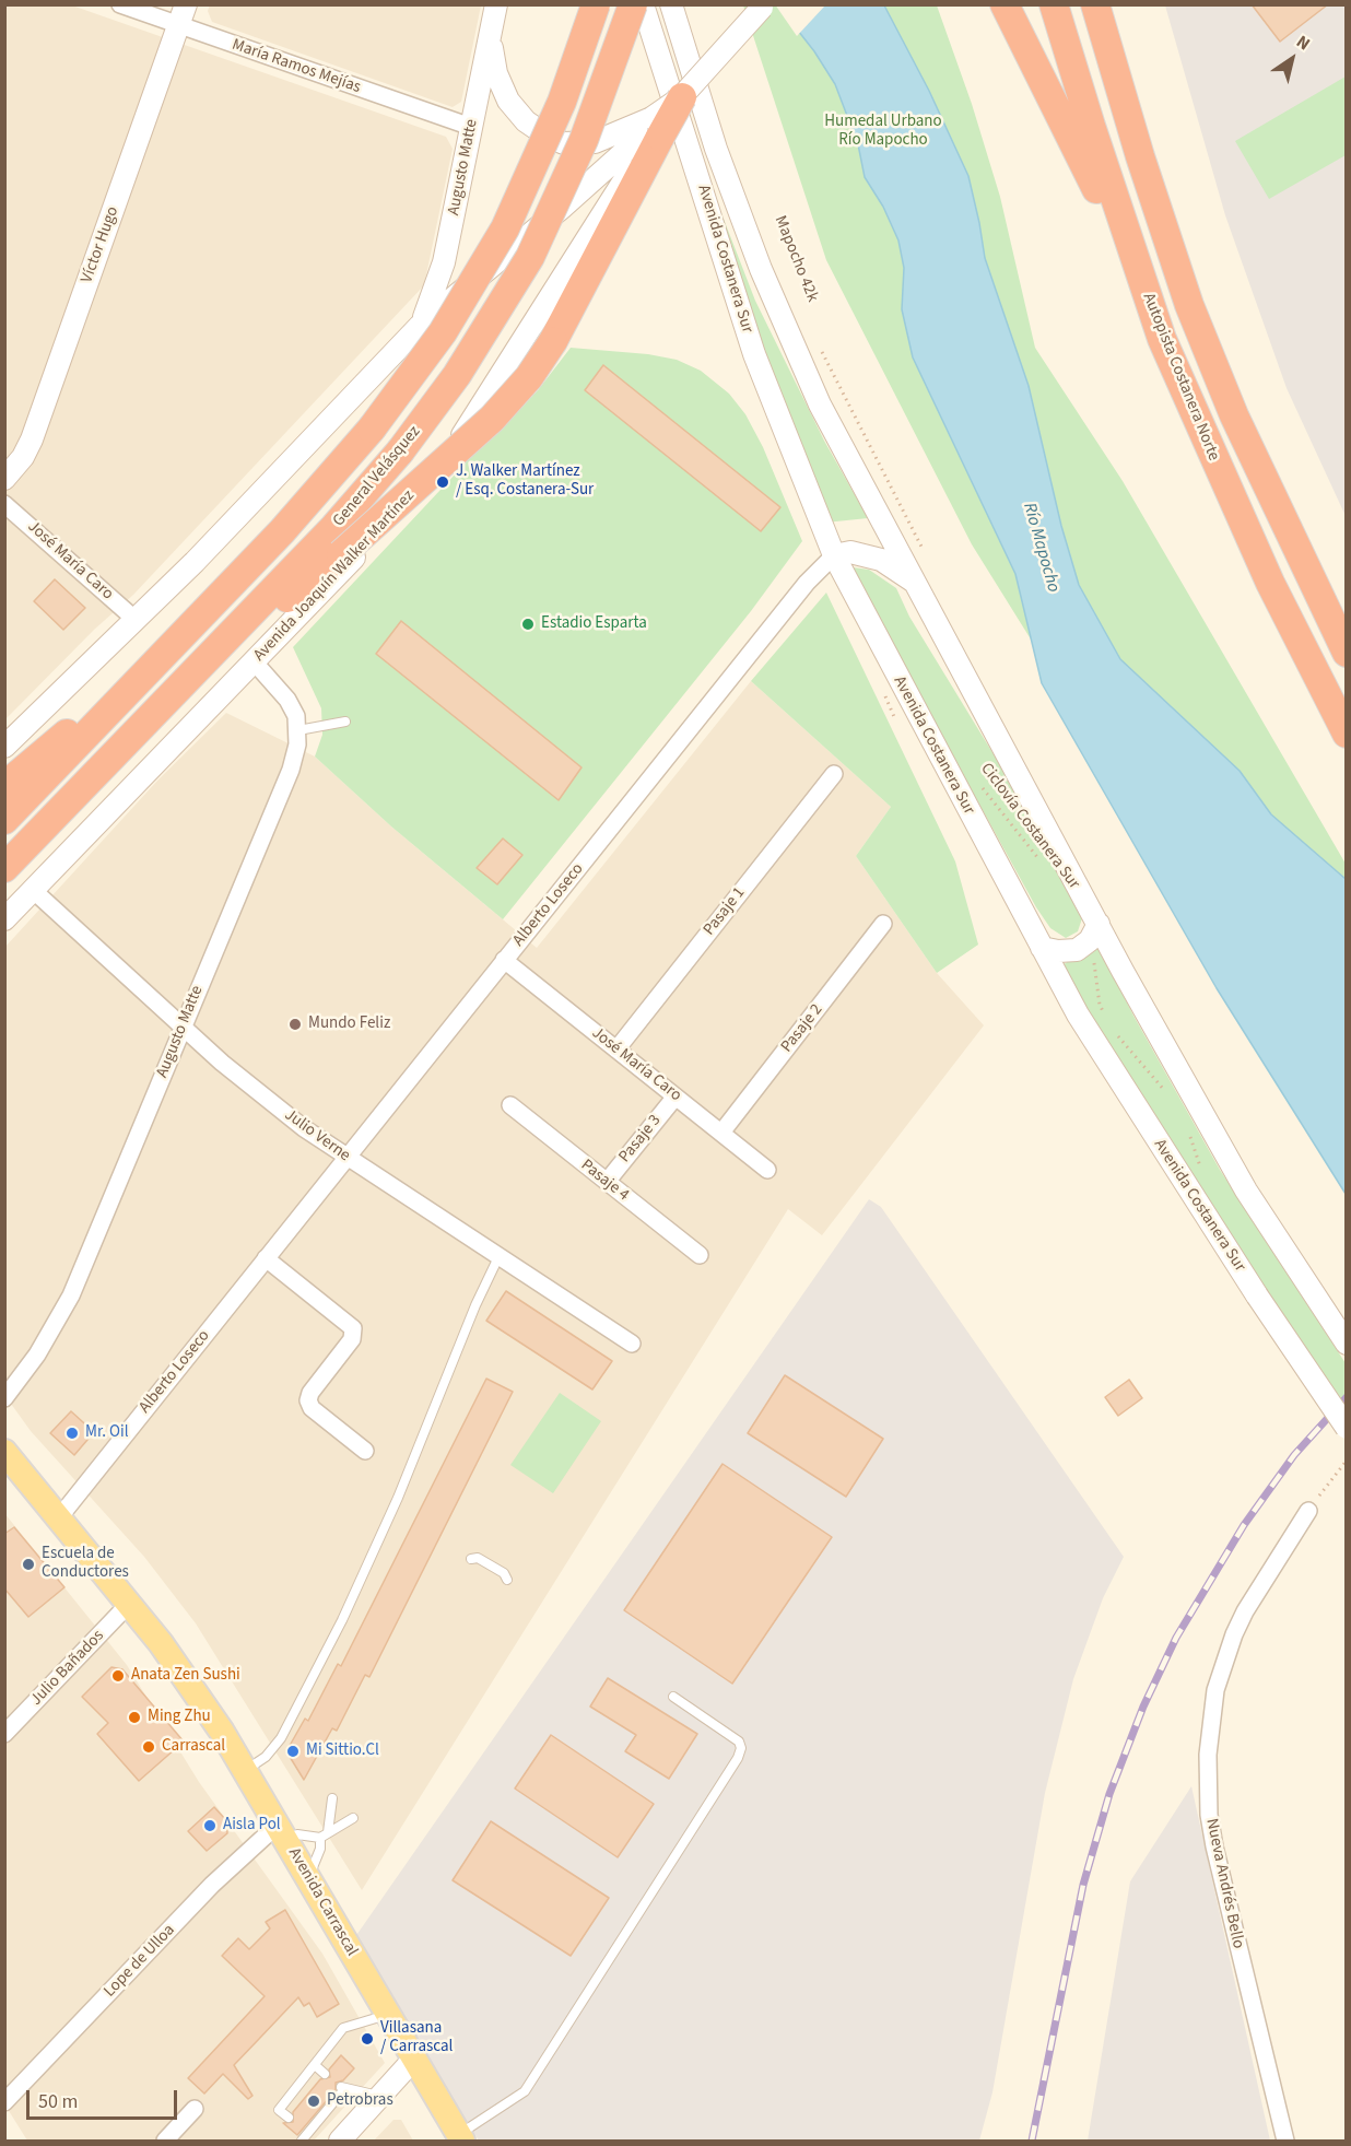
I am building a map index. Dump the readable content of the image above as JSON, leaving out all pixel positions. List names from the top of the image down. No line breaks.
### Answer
{"streets":{"highway":["Autopista Costanera Norte","General Velásquez"],"main road":["Augusto Matte","Víctor Hugo","Avenida Costanera Sur","Avenida Joaquín Walker Martínez","Avenida Carrascal"],"street":["María Ramos Mejías","José María Caro","Alberto Loseco","Pasaje 1","Pasaje 2","Julio Verne","Pasaje 3","Pasaje 4","Julio Bañados","Nueva Andrés Bello","Lope de Ulloa"],"path":["Ciclovía Costanera Sur"]},"crossings":[["María Ramos Mejías","Augusto Matte"],["María Ramos Mejías","Víctor Hugo"],["Augusto Matte","Julio Verne"],["Avenida Costanera Sur","Alberto Loseco"],["José María Caro","Alberto Loseco"],["José María Caro","Pasaje 1"],["José María Caro","Pasaje 2"],["José María Caro","Pasaje 3"],["Avenida Joaquín Walker Martínez","Julio Verne"],["Alberto Loseco","Julio Verne"],["Alberto Loseco","Avenida Carrascal"],["Pasaje 3","Pasaje 4"],["Julio Bañados","Avenida Carrascal"],["Avenida Carrascal","Lope de Ulloa"]],"water":["Río Mapocho"],"parks":["Humedal Urbano Río Mapocho"],"places":["J. Walker Martínez / Esq. Costanera-Sur","Estadio Esparta","Mundo Feliz","Mr. Oil","Escuela de Conductores","Anata Zen Sushi","Ming Zhu","Carrascal","Mi Sittio.Cl","Aisla Pol","Villasana / Carrascal","Petrobras"],"scale_bar":"50 m","north":"top right"}
